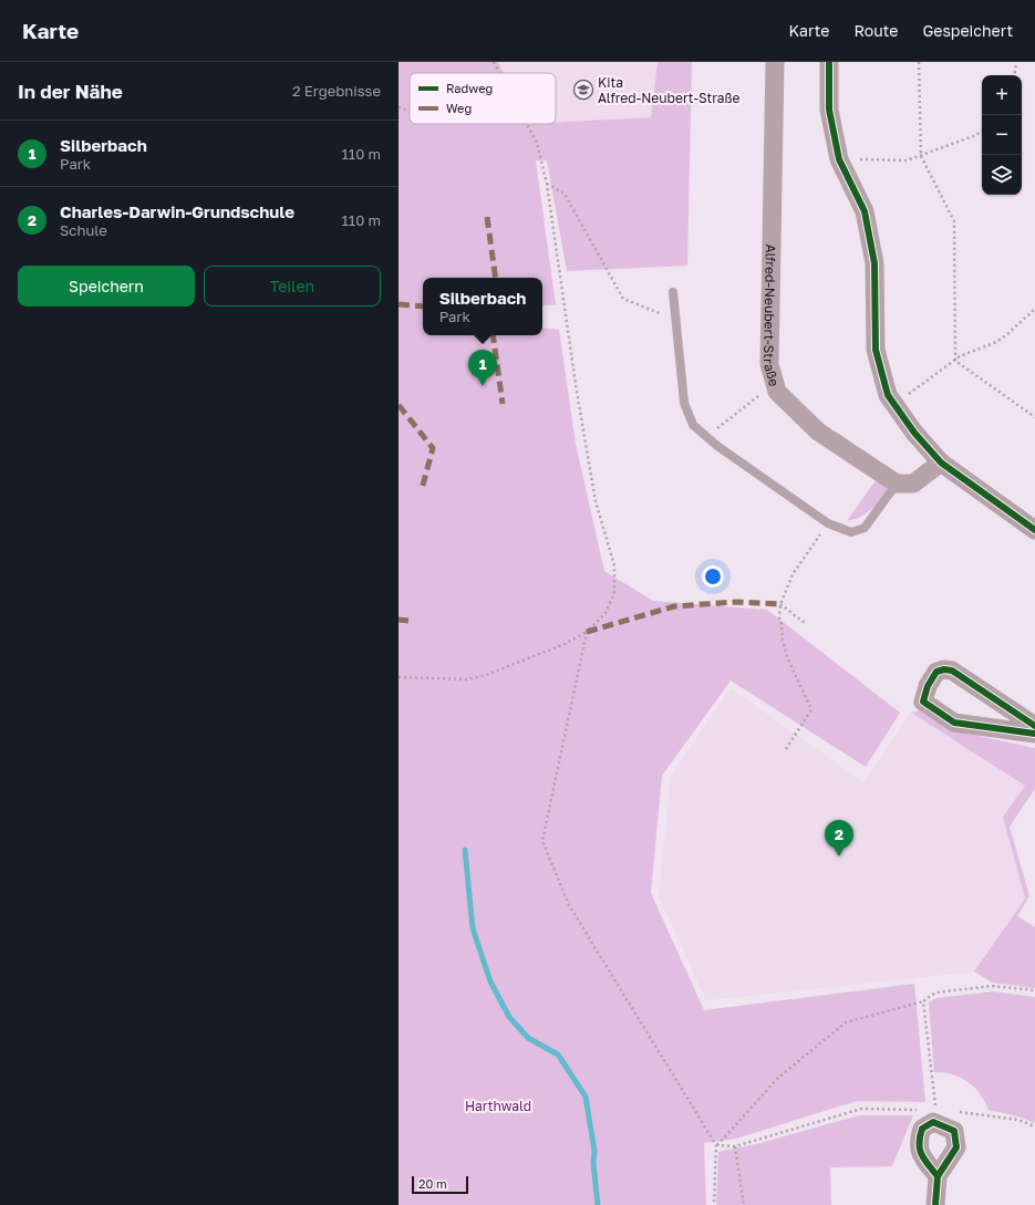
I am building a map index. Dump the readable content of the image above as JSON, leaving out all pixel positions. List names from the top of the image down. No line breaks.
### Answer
{"streets":{"street":["Alfred-Neubert-Straße"]},"parks":["Harthwald"],"places":{"school or university":["Kita Alfred-Neubert-Straße"]},"legend":["Radweg","Weg"],"scale_bar":"20 m","page":{"header":"Karte","nav":["Karte","Route","Gespeichert"],"heading":["In der Nähe","2 Ergebnisse"],"map_buttons":["+","−"],"list":[{"mark":"1","name":"Silberbach","note":"Park","value":"110 m"},{"mark":"2","name":"Charles-Darwin-Grundschule","note":"Schule","value":"110 m"}],"buttons":["Speichern","Teilen"],"popup":["Silberbach","Park"],"pins":["1","2"],"scale":"20 m"}}
